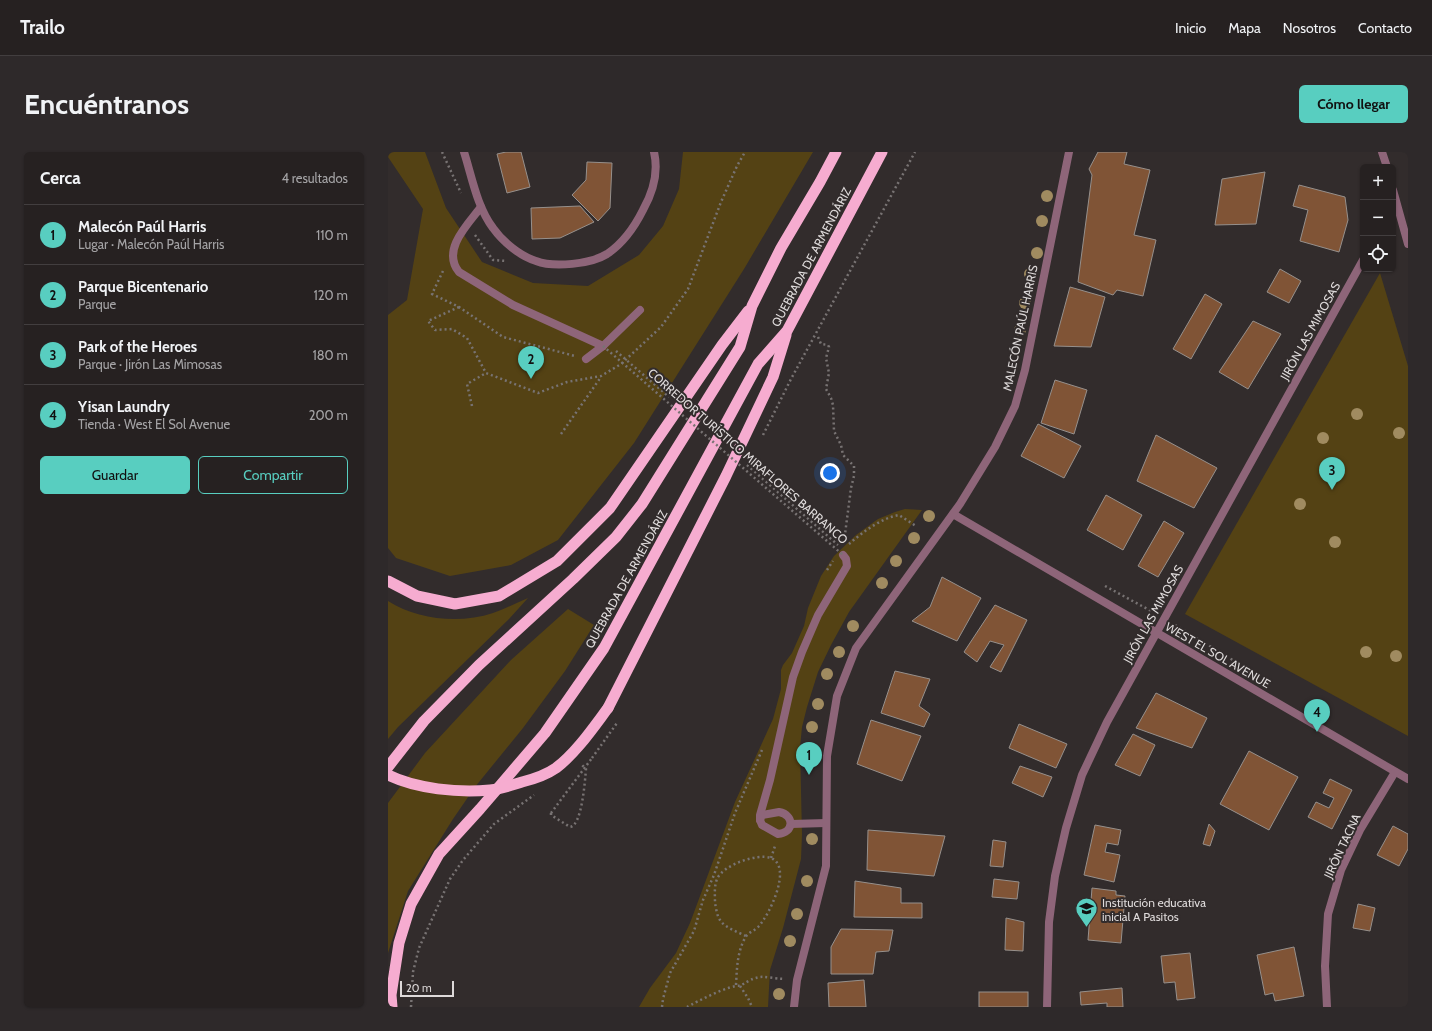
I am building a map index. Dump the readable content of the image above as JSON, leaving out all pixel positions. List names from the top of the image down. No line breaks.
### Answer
{"streets":{"highway":["QUEBRADA DE ARMENDÁRIZ"],"street":["MALECÓN PAÚL HARRIS","JIRÓN LAS MIMOSAS","CORREDOR TURÍSTICO MIRAFLORES BARRANCO","WEST EL SOL AVENUE","JIRÓN TACNA"]},"crossings":[["MALECÓN PAÚL HARRIS","WEST EL SOL AVENUE"],["JIRÓN LAS MIMOSAS","WEST EL SOL AVENUE"],["WEST EL SOL AVENUE","JIRÓN TACNA"]],"places":{"school or university":["Institución educativa inicial A Pasitos"]},"scale_bar":"20 m","page":{"header":"Trailo","nav":["Inicio","Mapa","Nosotros","Contacto"],"buttons":["Cómo llegar",["Guardar","Compartir"]],"title":"Encuéntranos","heading":["Cerca","4 resultados"],"map_buttons":["+","−"],"list":[{"mark":"1","name":"Malecón Paúl Harris","note":"Lugar · Malecón Paúl Harris","value":"110 m"},{"mark":"2","name":"Parque Bicentenario","note":"Parque","value":"120 m"},{"mark":"3","name":"Park of the Heroes","note":"Parque · Jirón Las Mimosas","value":"180 m"},{"mark":"4","name":"Yisan Laundry","note":"Tienda · West El Sol Avenue","value":"200 m"}],"pins":["2","3","4","1"],"scale":"20 m"}}
